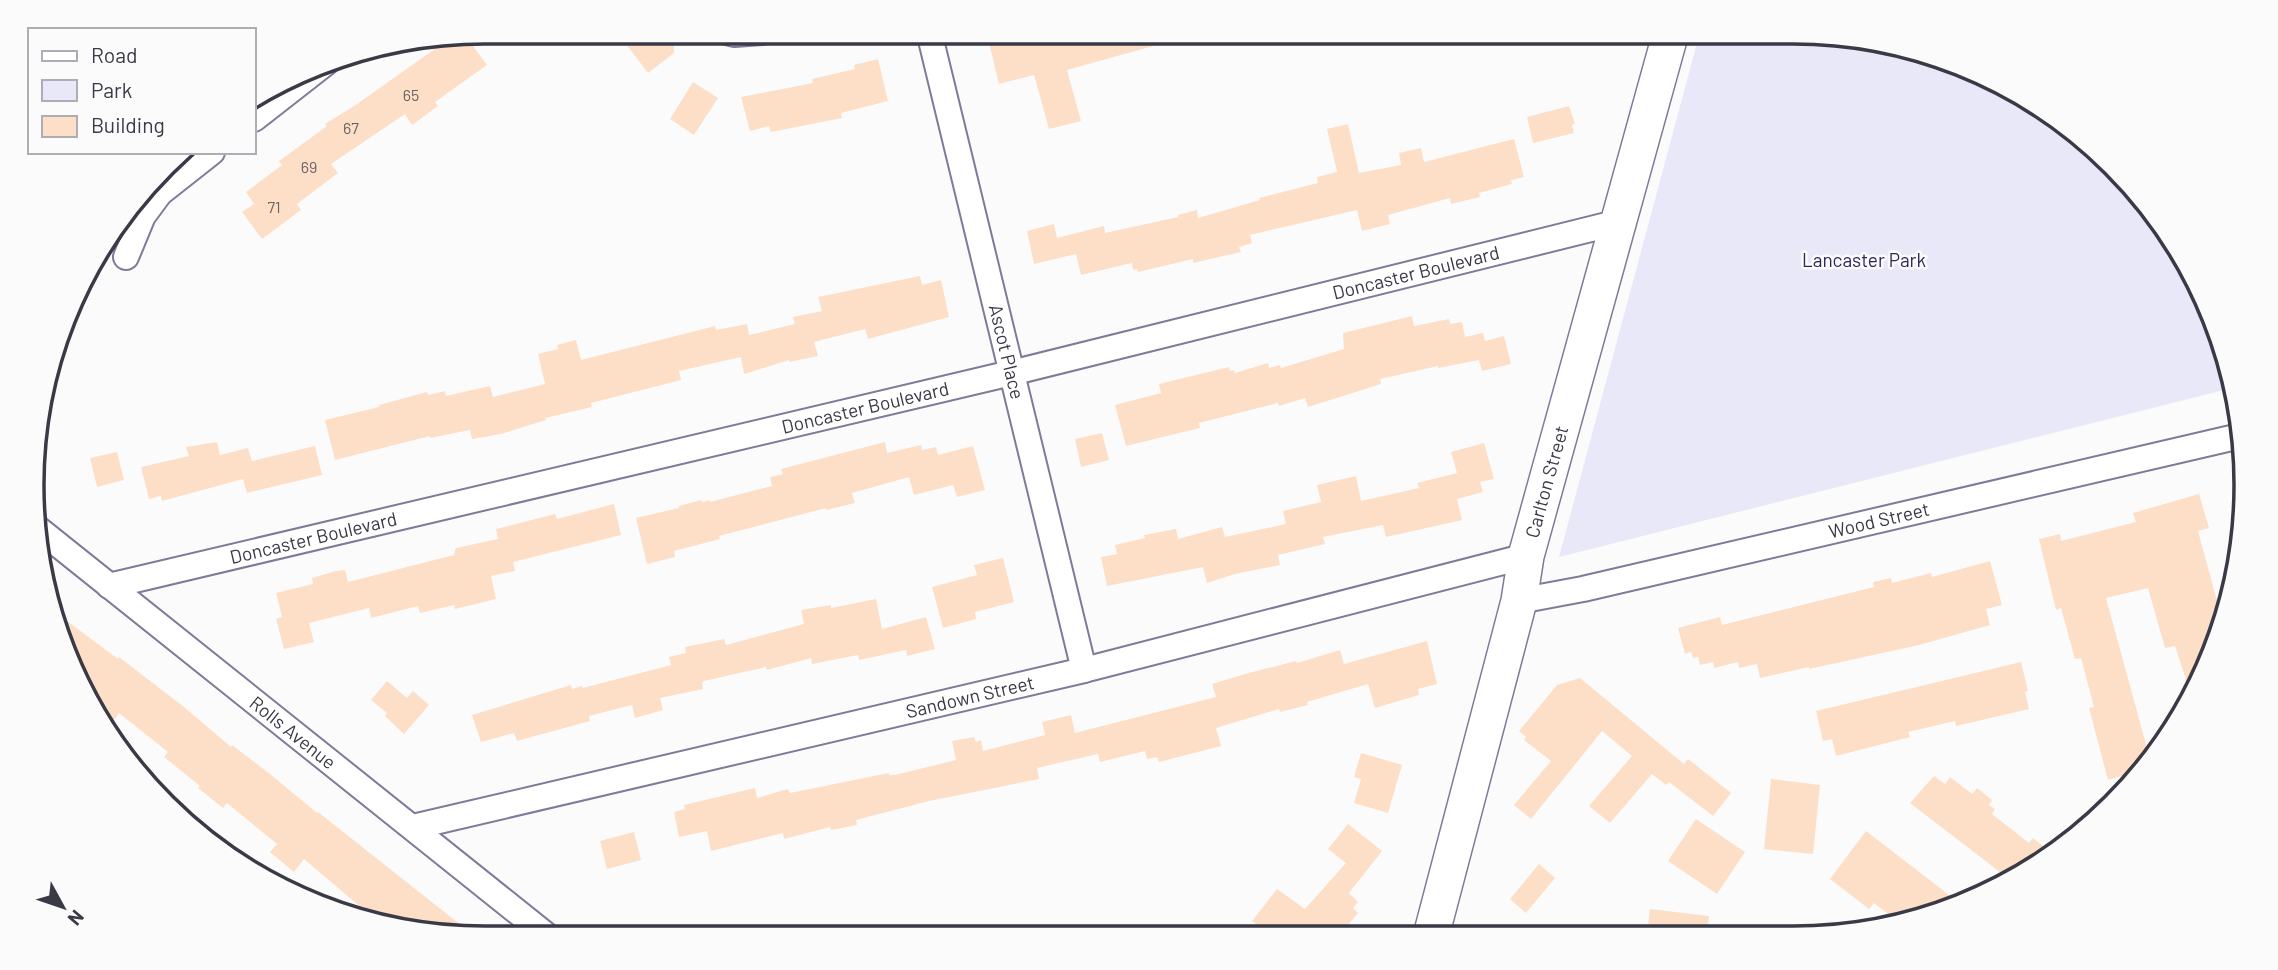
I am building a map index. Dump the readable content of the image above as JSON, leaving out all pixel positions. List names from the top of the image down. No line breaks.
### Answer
{"streets":{"main road":["Carlton Street"],"street":["Doncaster Boulevard","Ascot Place","Wood Street","Sandown Street","Rolls Avenue"]},"crossings":[["Doncaster Boulevard","Ascot Place"],["Doncaster Boulevard","Carlton Street"],["Doncaster Boulevard","Rolls Avenue"],["Ascot Place","Sandown Street"],["Carlton Street","Wood Street"],["Carlton Street","Sandown Street"],["Sandown Street","Rolls Avenue"]],"parks":["Lancaster Park"],"house_numbers":["65","67","69","71"],"legend":["Road","Park","Building"],"north":"bottom right"}
